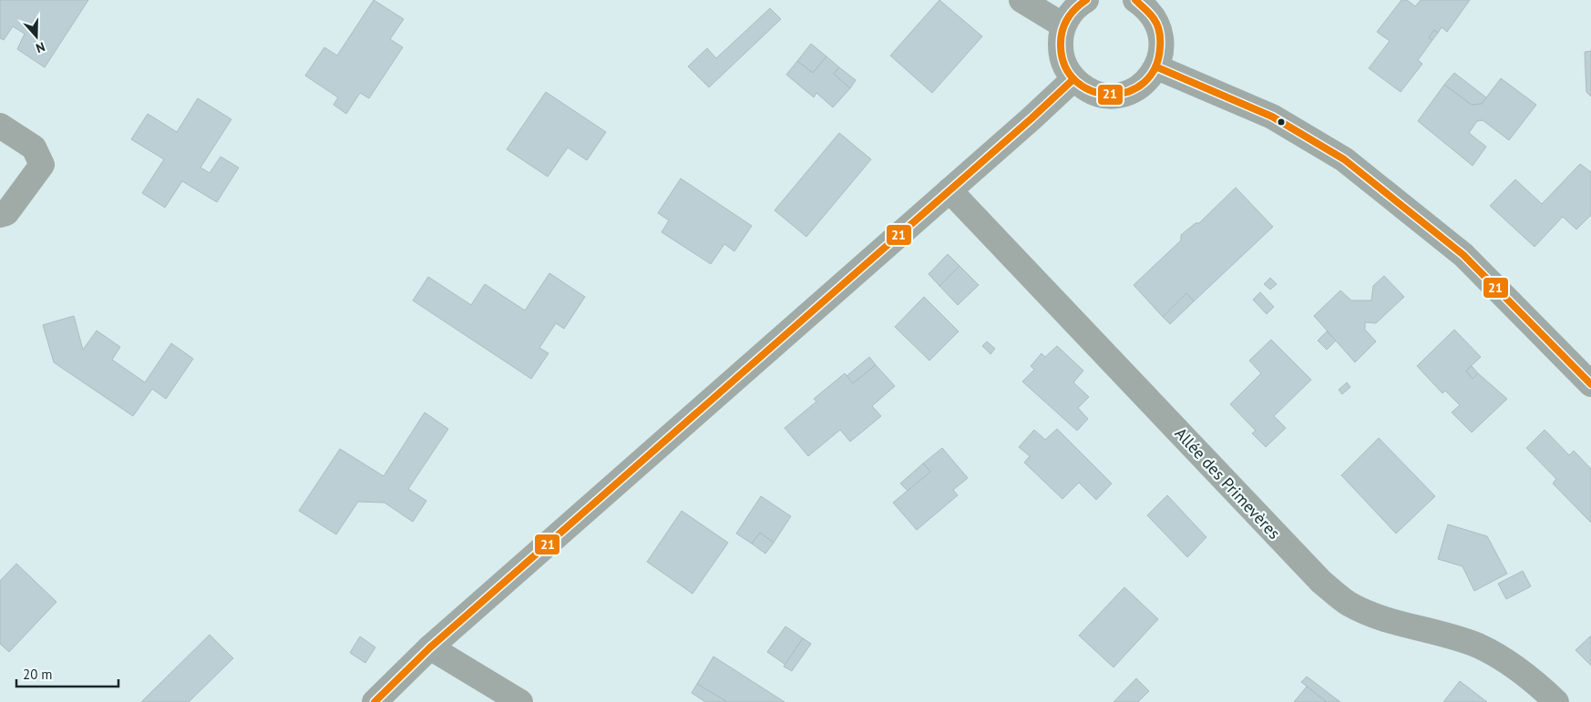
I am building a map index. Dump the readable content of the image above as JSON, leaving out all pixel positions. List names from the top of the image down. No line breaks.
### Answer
{"streets":{"street":["Allée des Primevères"]},"lines":["transit line 21"],"scale_bar":"20 m","north":"bottom"}
